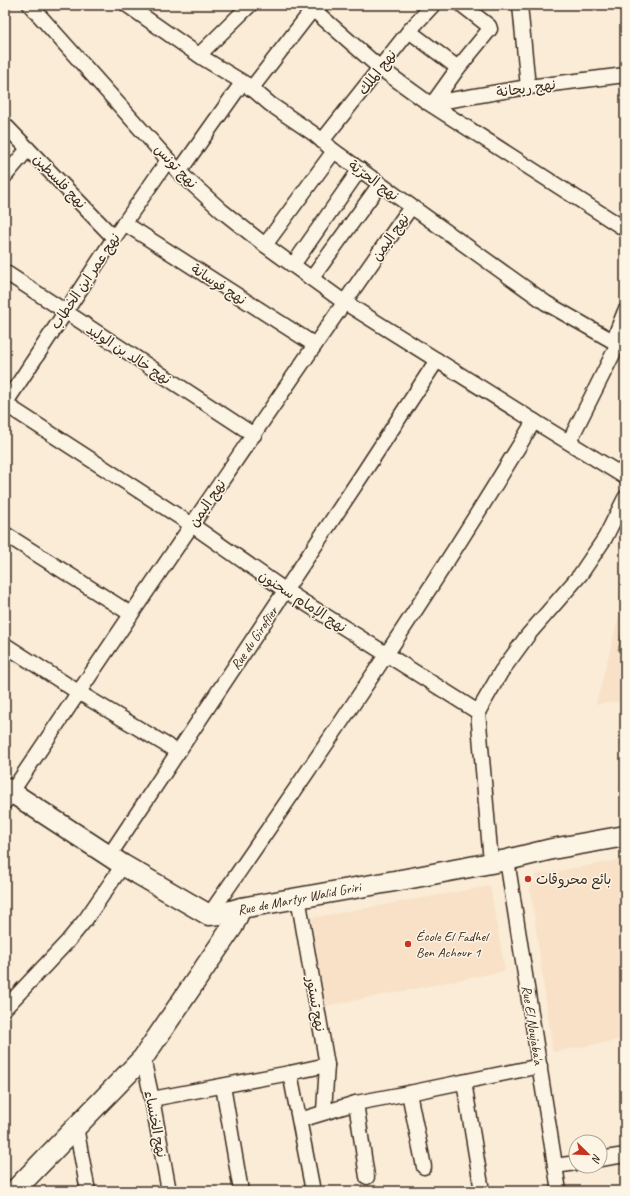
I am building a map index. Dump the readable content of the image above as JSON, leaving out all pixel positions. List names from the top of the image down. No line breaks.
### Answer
{"streets":{"street":["نهج الملك","نهج ريحانة","نهج تونس","نهج الحرّيّة","نهج فلسطين","نهج اليمن","نهج عمر ابن الخطاب","نهج فوسانة","نهج خالد بن الوليد","نهج الإمام سحنون","Rue du Giroflier","Rue de Martyr Walid Griri","نهج تستور","Rue El Noujaba'a","نهج الخنساء"]},"crossings":[["نهج الملك","نهج الحرّيّة"],["نهج تونس","نهج اليمن"],["نهج تونس","نهج عمر ابن الخطاب"],["نهج تونس","Rue du Giroflier"],["نهج الحرّيّة","نهج اليمن"],["نهج فلسطين","نهج عمر ابن الخطاب"],["نهج اليمن","نهج فوسانة"],["نهج اليمن","نهج خالد بن الوليد"],["نهج اليمن","نهج الإمام سحنون"],["نهج عمر ابن الخطاب","نهج فوسانة"],["نهج عمر ابن الخطاب","نهج خالد بن الوليد"],["نهج عمر ابن الخطاب","نهج الإمام سحنون"],["نهج الإمام سحنون","Rue du Giroflier"],["Rue de Martyr Walid Griri","نهج تستور"],["Rue de Martyr Walid Griri","Rue El Noujaba'a"]],"places":["بائع محروقات","École El Fadhel Ben Achour 1"],"north":"bottom right"}
